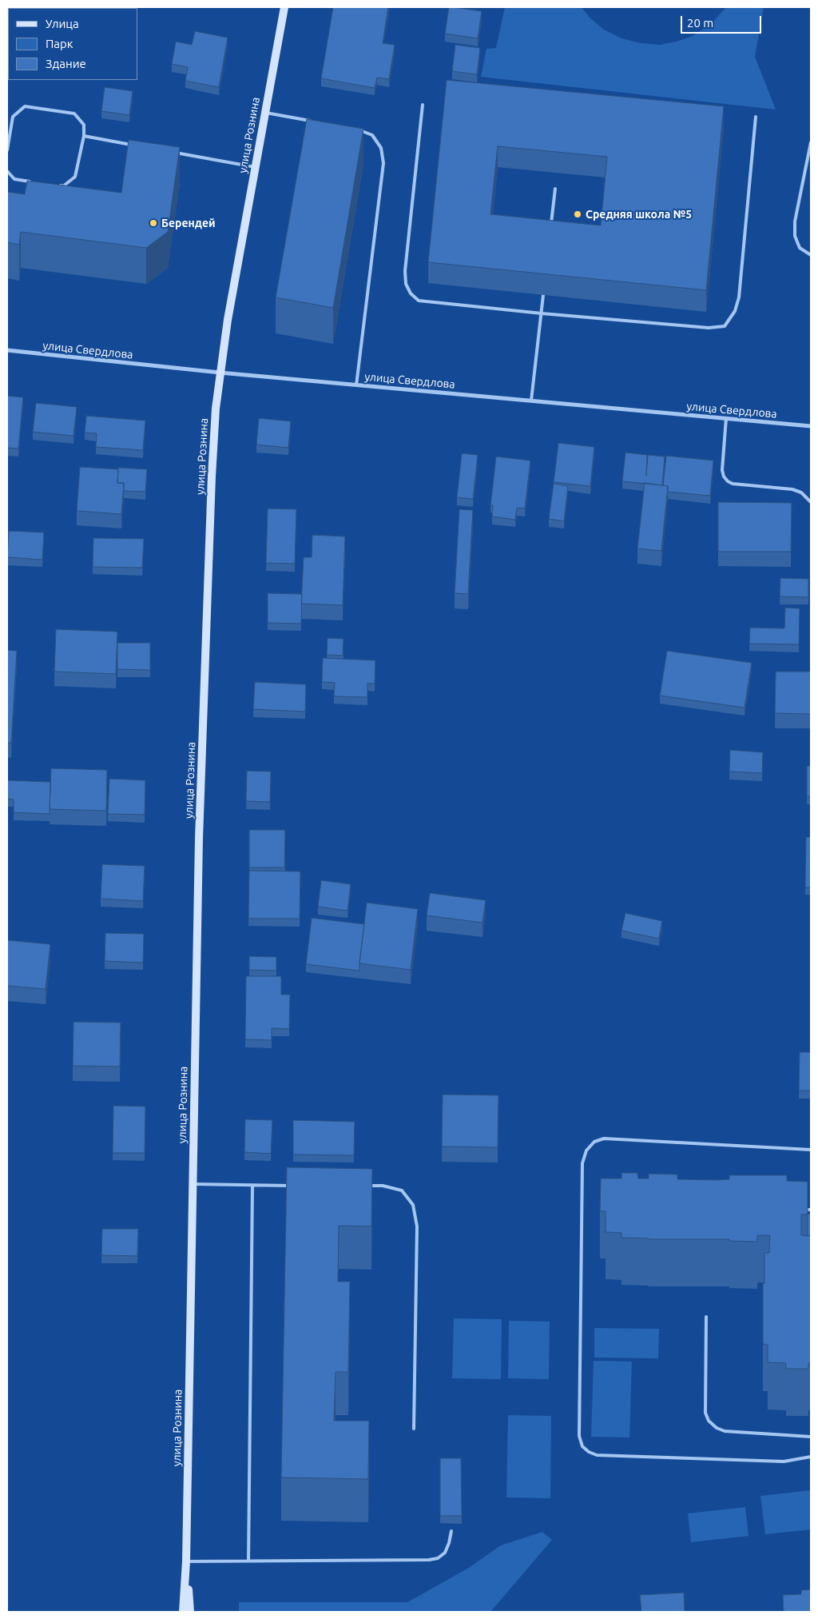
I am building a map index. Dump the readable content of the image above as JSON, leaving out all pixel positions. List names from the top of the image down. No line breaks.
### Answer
{"streets":{"main road":["улица Рознина"],"street":["улица Свердлова"]},"crossings":[["улица Рознина","улица Свердлова"]],"places":["Средняя школа №5","Берендей"],"legend":["Улица","Парк","Здание"],"scale_bar":"20 m"}
